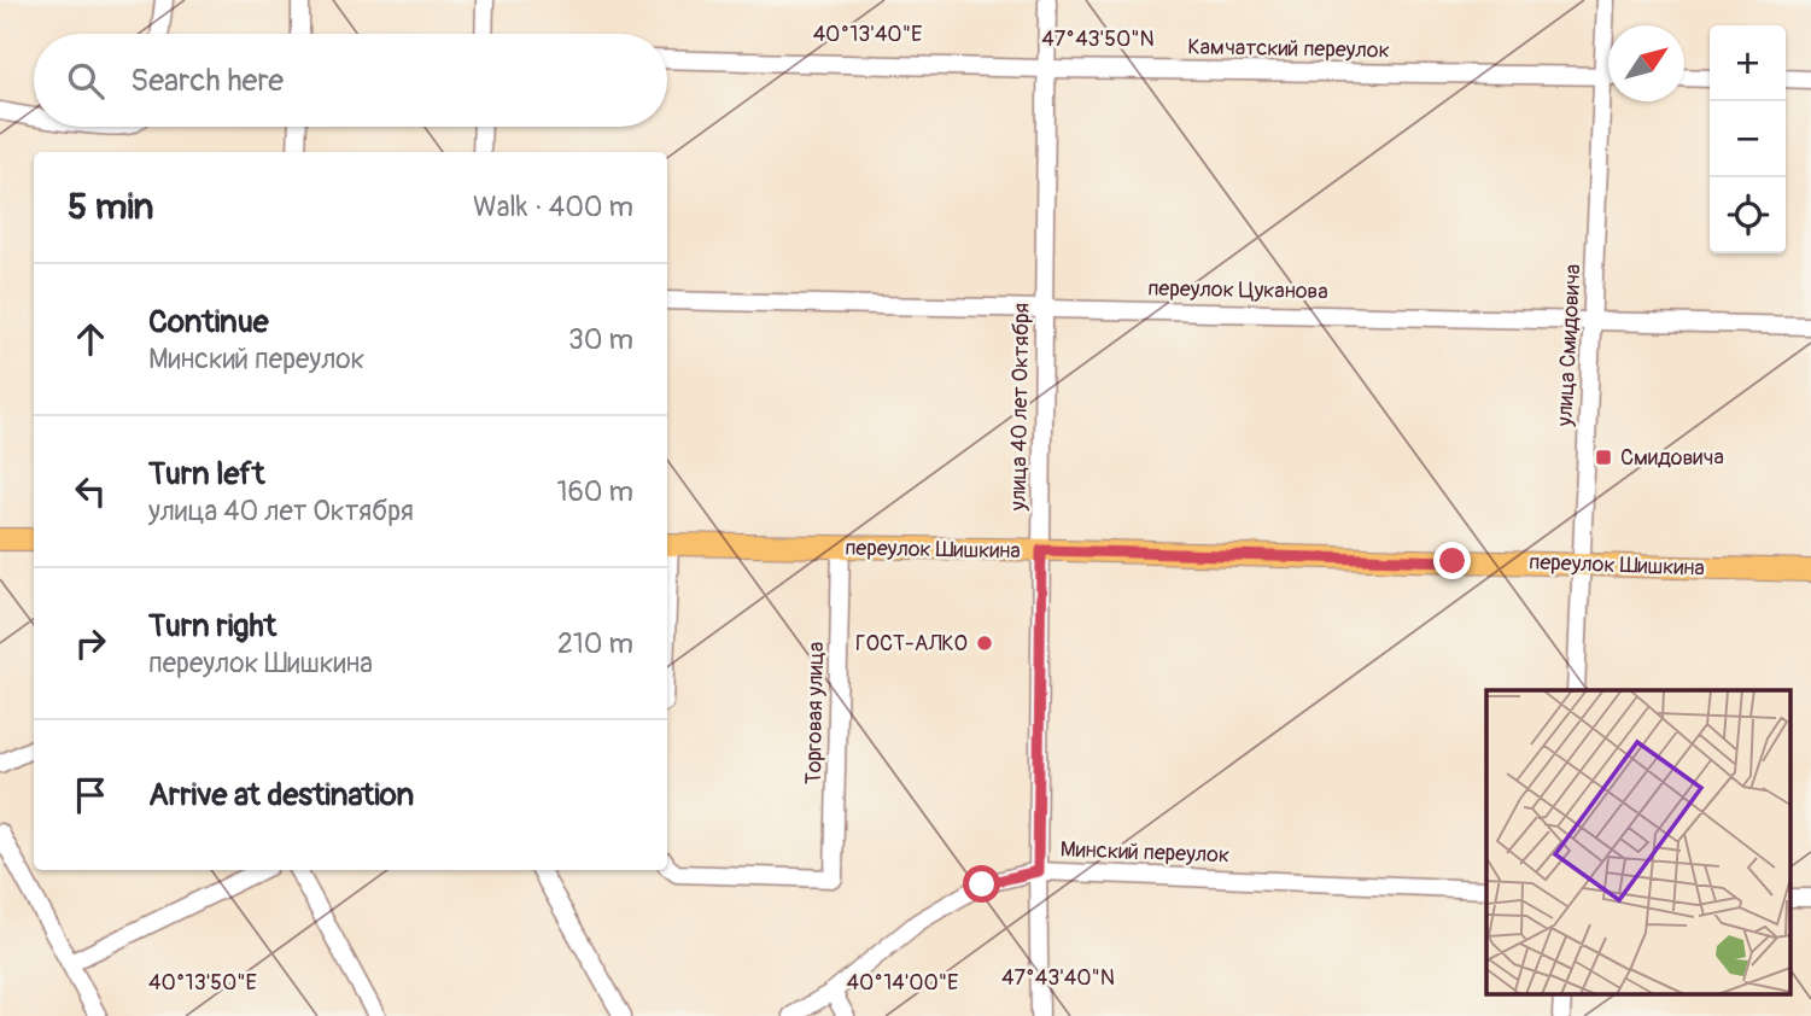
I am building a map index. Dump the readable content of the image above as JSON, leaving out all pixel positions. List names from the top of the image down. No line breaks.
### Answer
{"streets":{"main road":["переулок Шишкина"],"street":["Камчатский переулок","переулок Цуканова","улица Смидовича","улица 40 лет Октября","Торговая улица","Минский переулок"]},"crossings":[["Камчатский переулок","улица 40 лет Октября"],["переулок Цуканова","улица Смидовича"],["переулок Цуканова","улица 40 лет Октября"],["улица Смидовича","переулок Шишкина"],["улица 40 лет Октября","переулок Шишкина"],["улица 40 лет Октября","Минский переулок"],["переулок Шишкина","Торговая улица"]],"places":{"transit":["Смидовича"],"other":["ГОСТ-АЛКО"]},"north":"top right","page":{"map_buttons":["+","−"],"search":"Search here","heading":["5 min","Walk · 400 m"],"list":[["Continue","Минский переулок","30 m"],["Turn left","улица 40 лет Октября","160 m"],["Turn right","переулок Шишкина","210 m"],"Arrive at destination"]},"coordinates":["40°13'40\"E","47°43'50\"N","47°43'40\"N","40°13'50\"E","40°14'00\"E"]}
